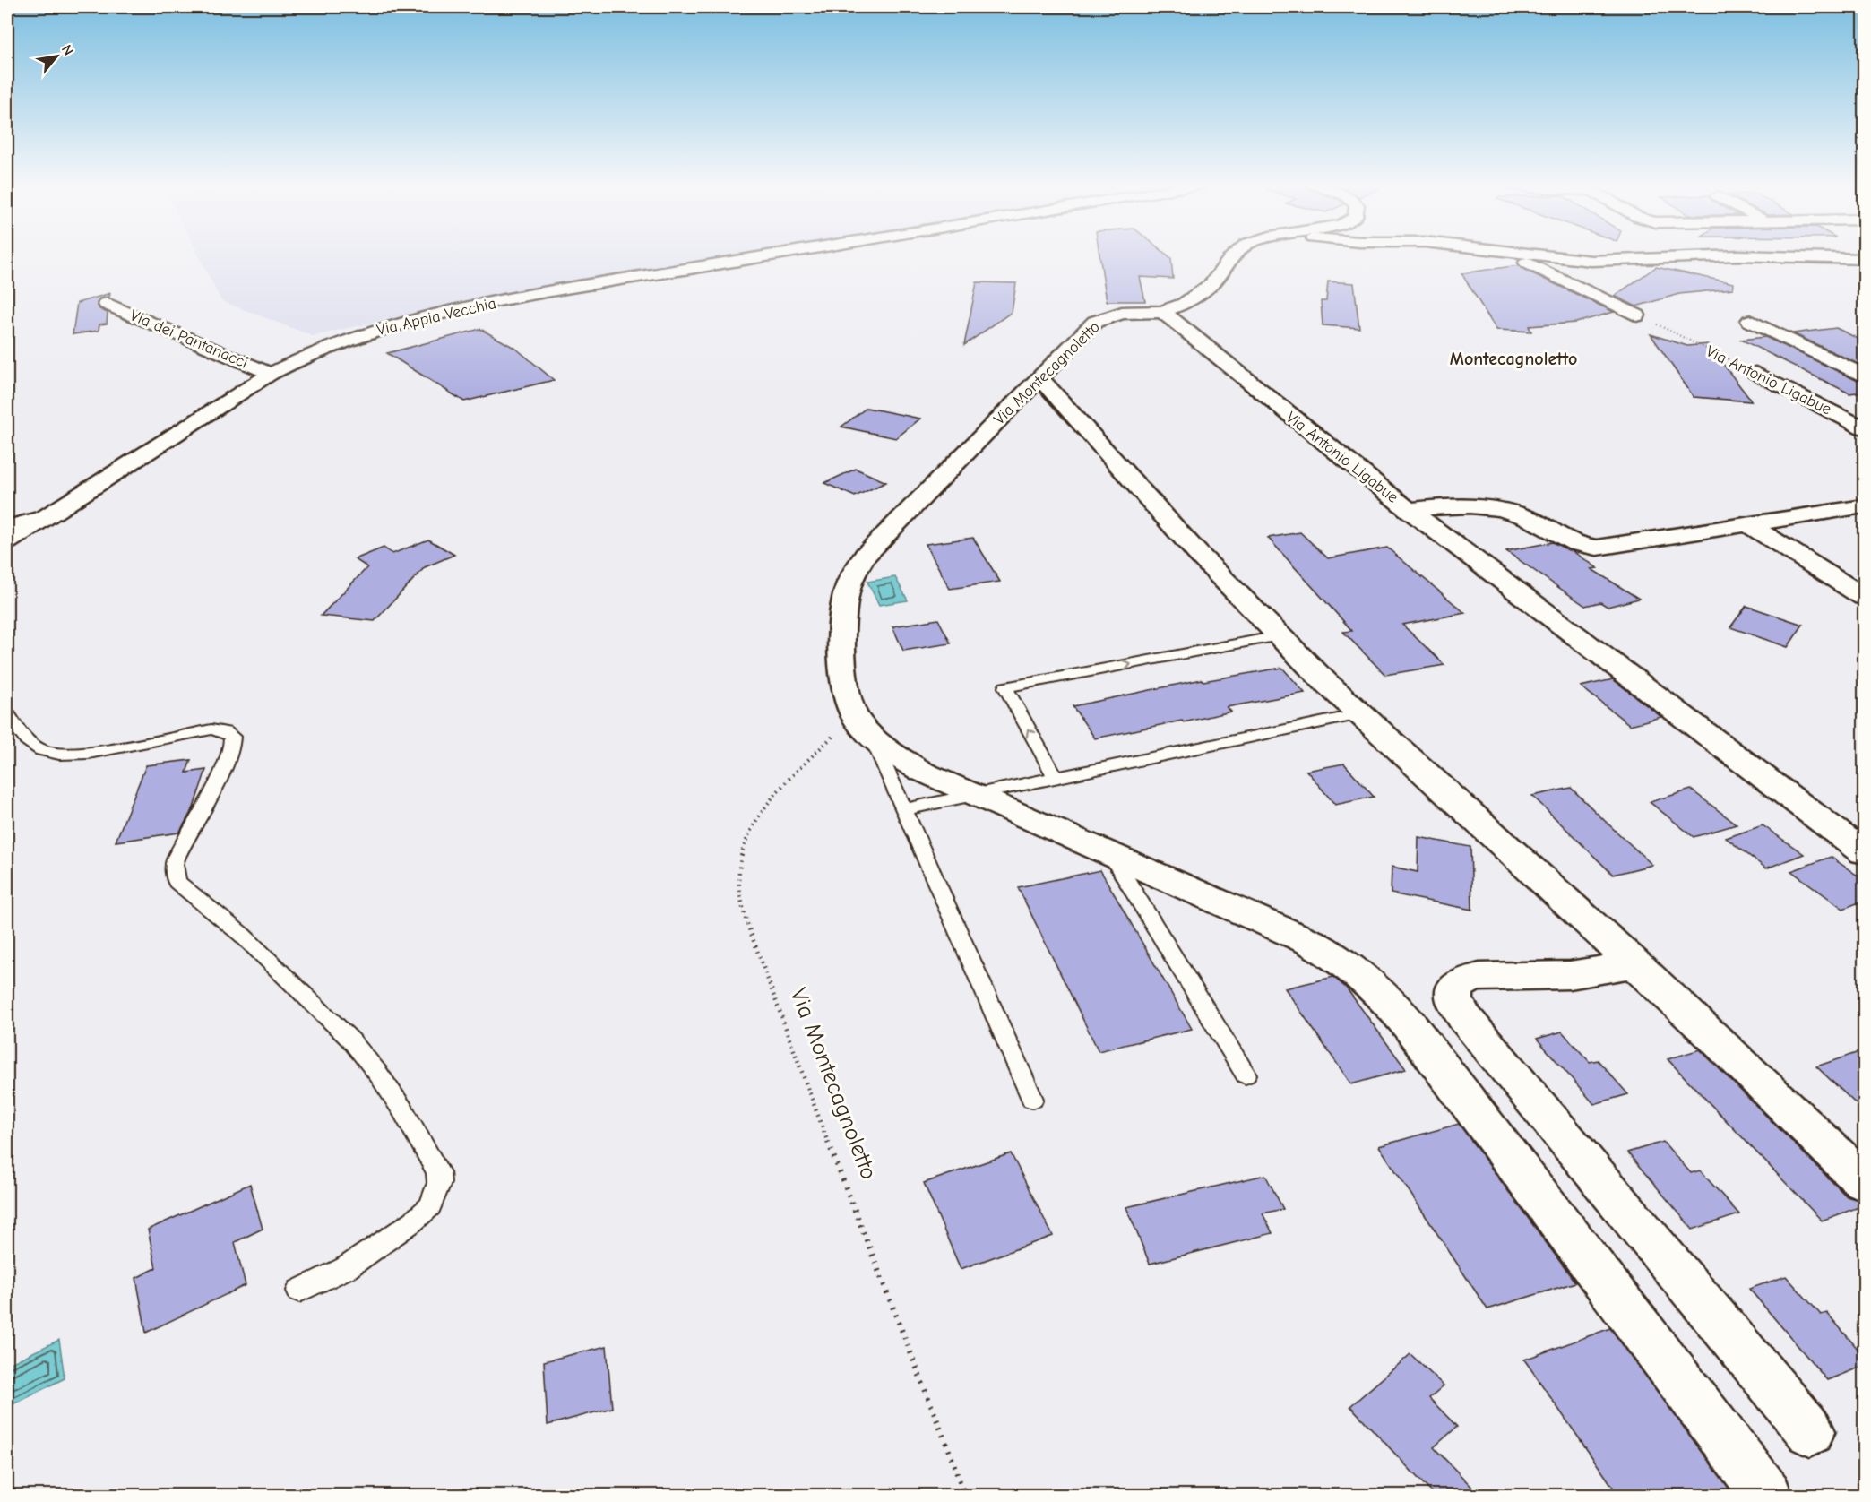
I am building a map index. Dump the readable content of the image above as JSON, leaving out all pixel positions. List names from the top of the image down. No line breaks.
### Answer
{"streets":{"street":["Via Appia Vecchia","Via dei Pantanacci","Via Montecagnoletto","Via Antonio Ligabue"]},"crossings":[["Via Appia Vecchia","Via dei Pantanacci"],["Via Montecagnoletto","Via Antonio Ligabue"]],"districts":["Montecagnoletto"],"north":"top right"}
